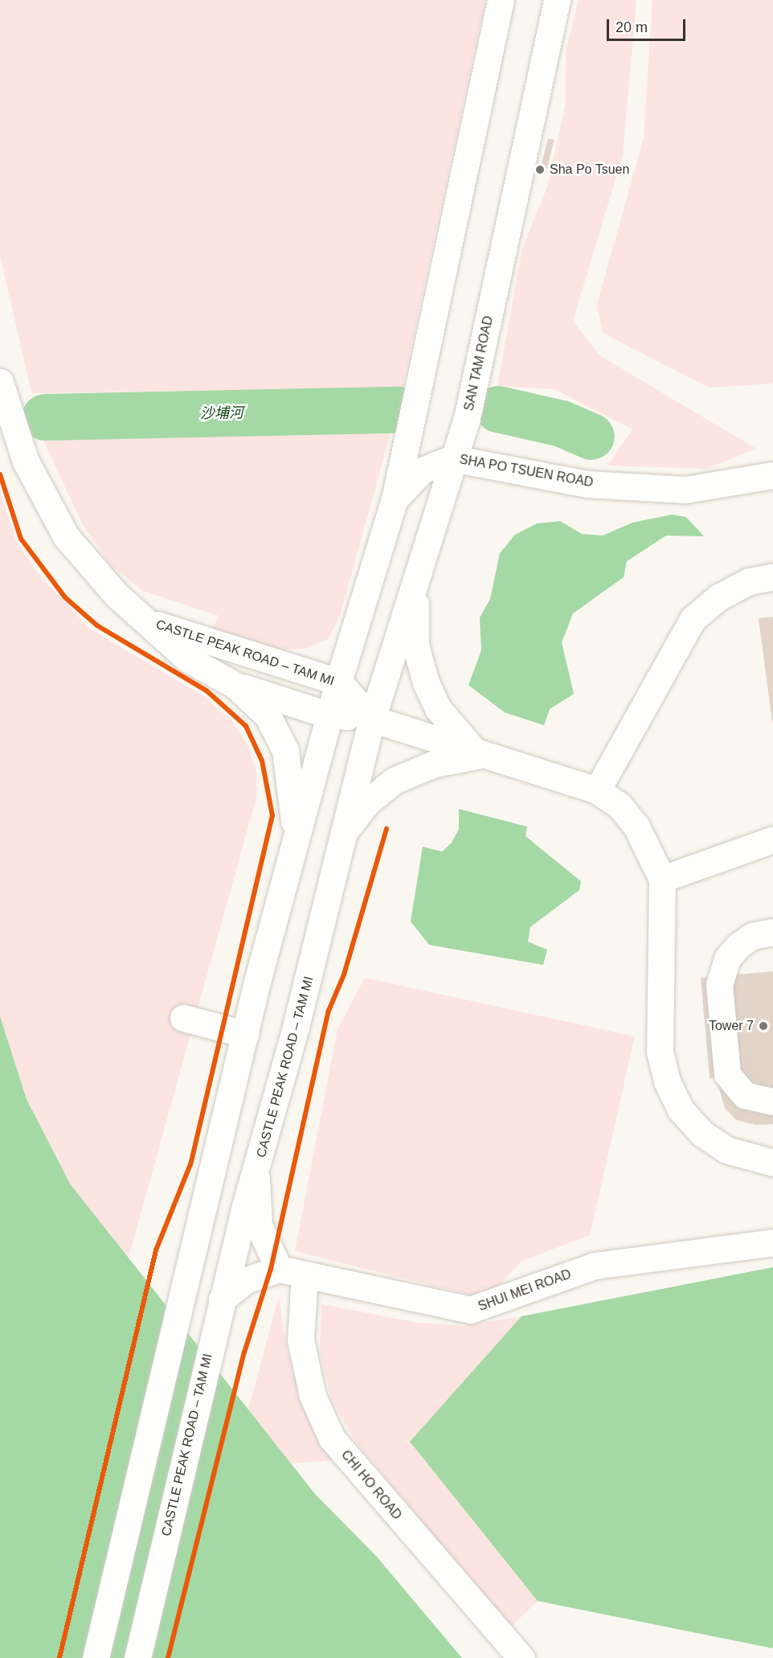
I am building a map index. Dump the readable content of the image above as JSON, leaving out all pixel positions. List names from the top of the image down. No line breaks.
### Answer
{"streets":{"street":["SAN TAM ROAD","SHA PO TSUEN ROAD","CASTLE PEAK ROAD – TAM MI","SHUI MEI ROAD","CHI HO ROAD"]},"crossings":[["SAN TAM ROAD","SHA PO TSUEN ROAD"],["SAN TAM ROAD","CASTLE PEAK ROAD – TAM MI"],["SHUI MEI ROAD","CHI HO ROAD"]],"water":["沙埔河"],"places":["Sha Po Tsuen","Tower 7"],"scale_bar":"20 m"}
